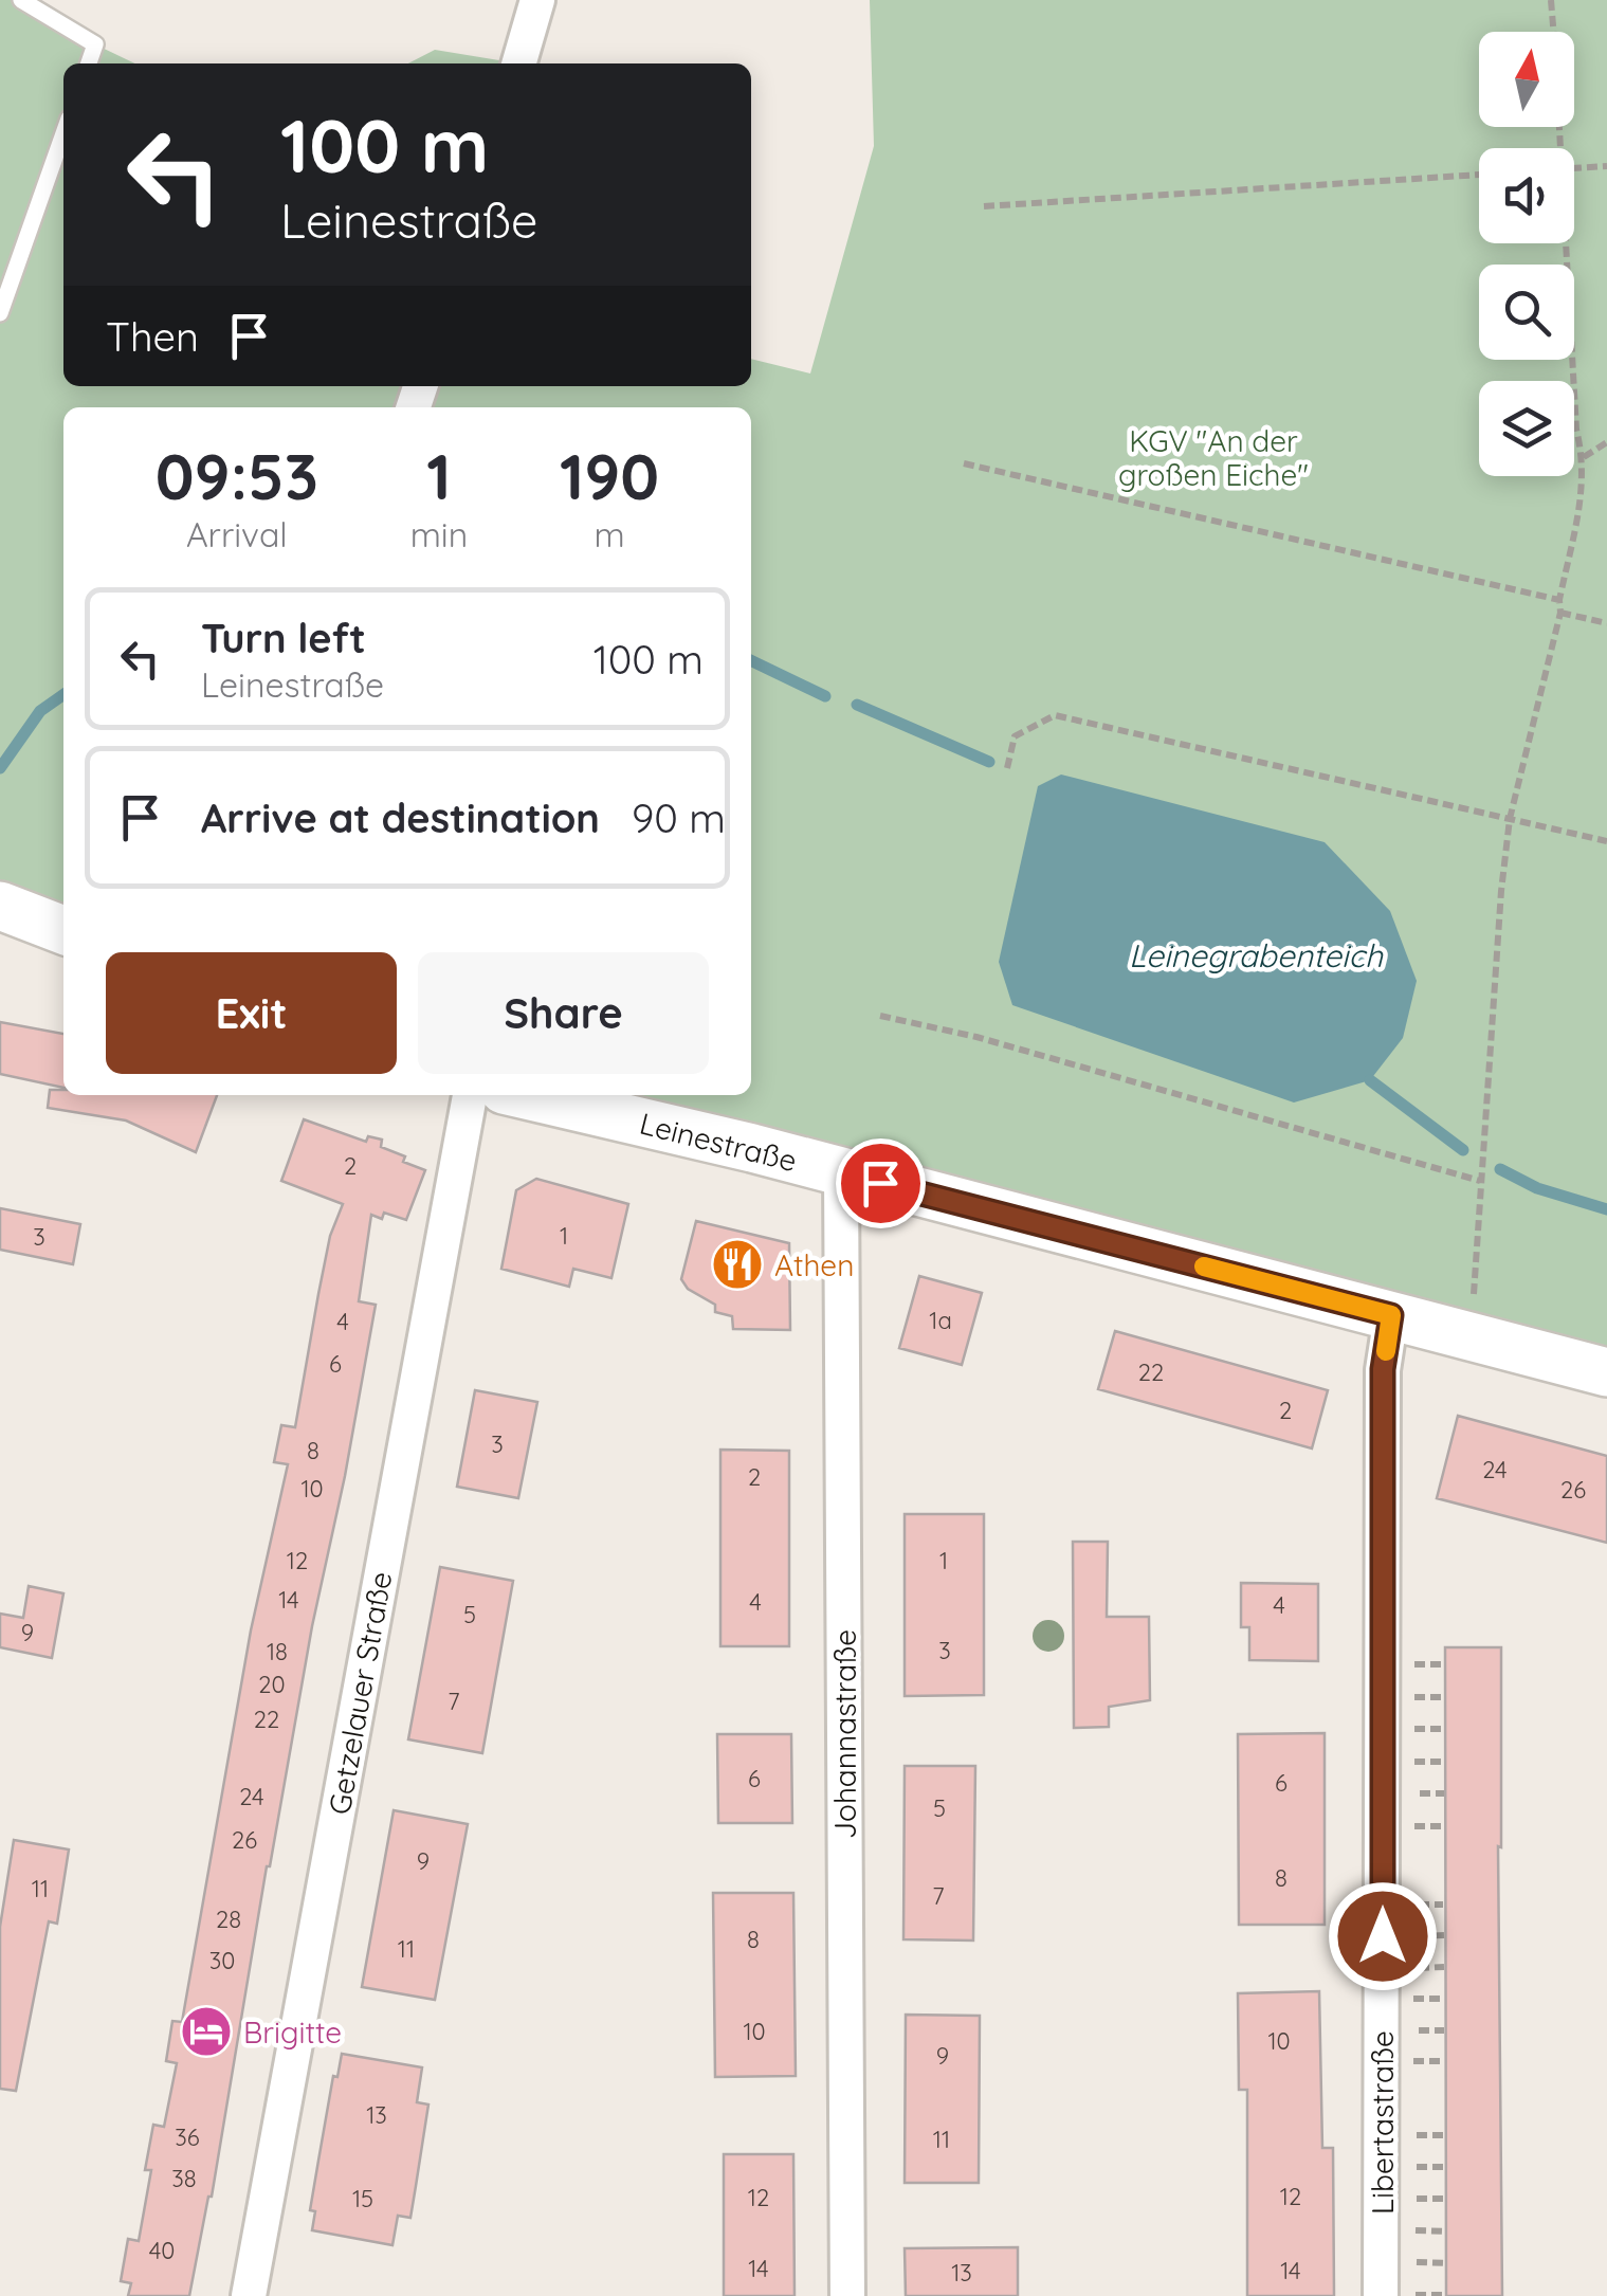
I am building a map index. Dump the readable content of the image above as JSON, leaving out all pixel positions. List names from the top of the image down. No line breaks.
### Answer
{"streets":{"main road":["Leinestraße"],"street":["Getzelauer Straße","Johannastraße","Libertastraße"]},"crossings":[["Leinestraße","Johannastraße"],["Leinestraße","Libertastraße"]],"water":["Leinegrabenteich"],"parks":["KGV \"An der großen Eiche\""],"places":{"restaurant":["Athen"],"hotel":["Brigitte"]},"house_numbers":["2","1","3","1a","4","6","22","2","3","8","24","2","10","26","12","1","14","4","4","5","9","3","18","20","7","22","6","6","24","5","26","9","8","11","7","28","8","11","30","10","10","9","13","36","11","38","12","12","15","40","14","14","13"],"north":"top","page":{"turn":["100 m","Leinestraße"],"then":"Then","eta":["09:53","Arrival","1","min","190","m"],"list":[{"name":"Turn left","note":"Leinestraße","value":"100 m"},{"name":"Arrive at destination","value":"90 m"}],"buttons":["Exit","Share"]}}
